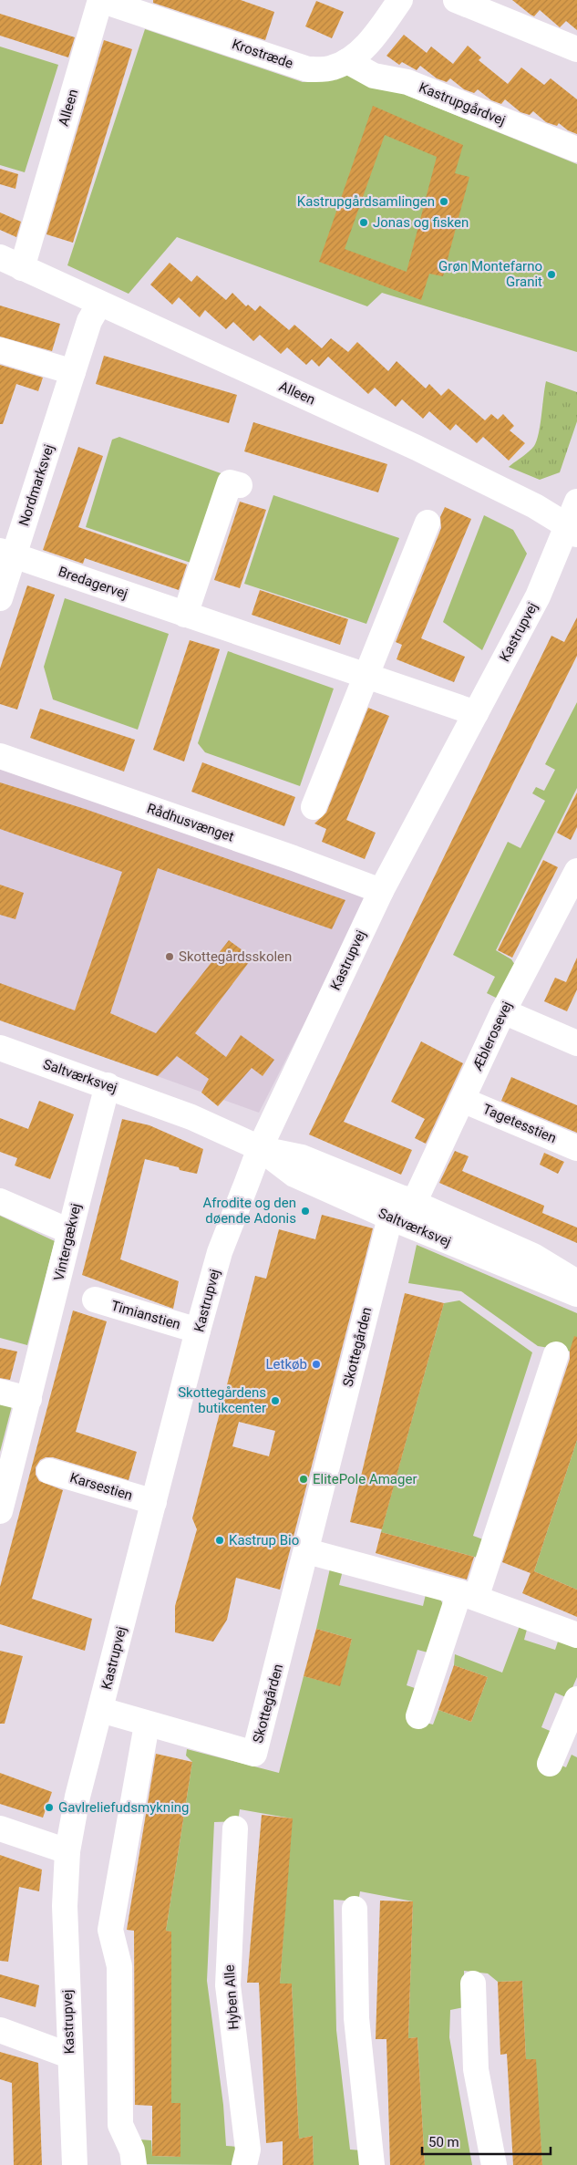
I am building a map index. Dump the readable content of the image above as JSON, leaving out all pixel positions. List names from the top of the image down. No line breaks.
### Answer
{"streets":{"street":["Krostræde","Kastrupgårdvej","Alleen","Nordmarksvej","Bredagervej","Kastrupvej","Rådhusvænget","Æblerosevej","Saltværksvej","Tagetesstien","Vintergækvej","Timianstien","Skottegården","Karsestien","Hyben Alle"]},"crossings":[["Krostræde","Kastrupgårdvej"],["Krostræde","Alleen"],["Alleen","Nordmarksvej"],["Alleen","Kastrupvej"],["Nordmarksvej","Bredagervej"],["Bredagervej","Kastrupvej"],["Kastrupvej","Rådhusvænget"],["Kastrupvej","Saltværksvej"],["Kastrupvej","Timianstien"],["Kastrupvej","Skottegården"],["Kastrupvej","Karsestien"],["Æblerosevej","Saltværksvej"],["Æblerosevej","Tagetesstien"],["Æblerosevej","Skottegården"],["Saltværksvej","Vintergækvej"],["Saltværksvej","Skottegården"]],"places":["Kastrupgårdsamlingen","Jonas og fisken","Grøn Montefarno Granit","Skottegårdsskolen","Afrodite og den døende Adonis","Letkøb","Skottegårdens butikcenter","ElitePole Amager","Kastrup Bio","Gavlreliefudsmykning"],"scale_bar":"50 m"}
